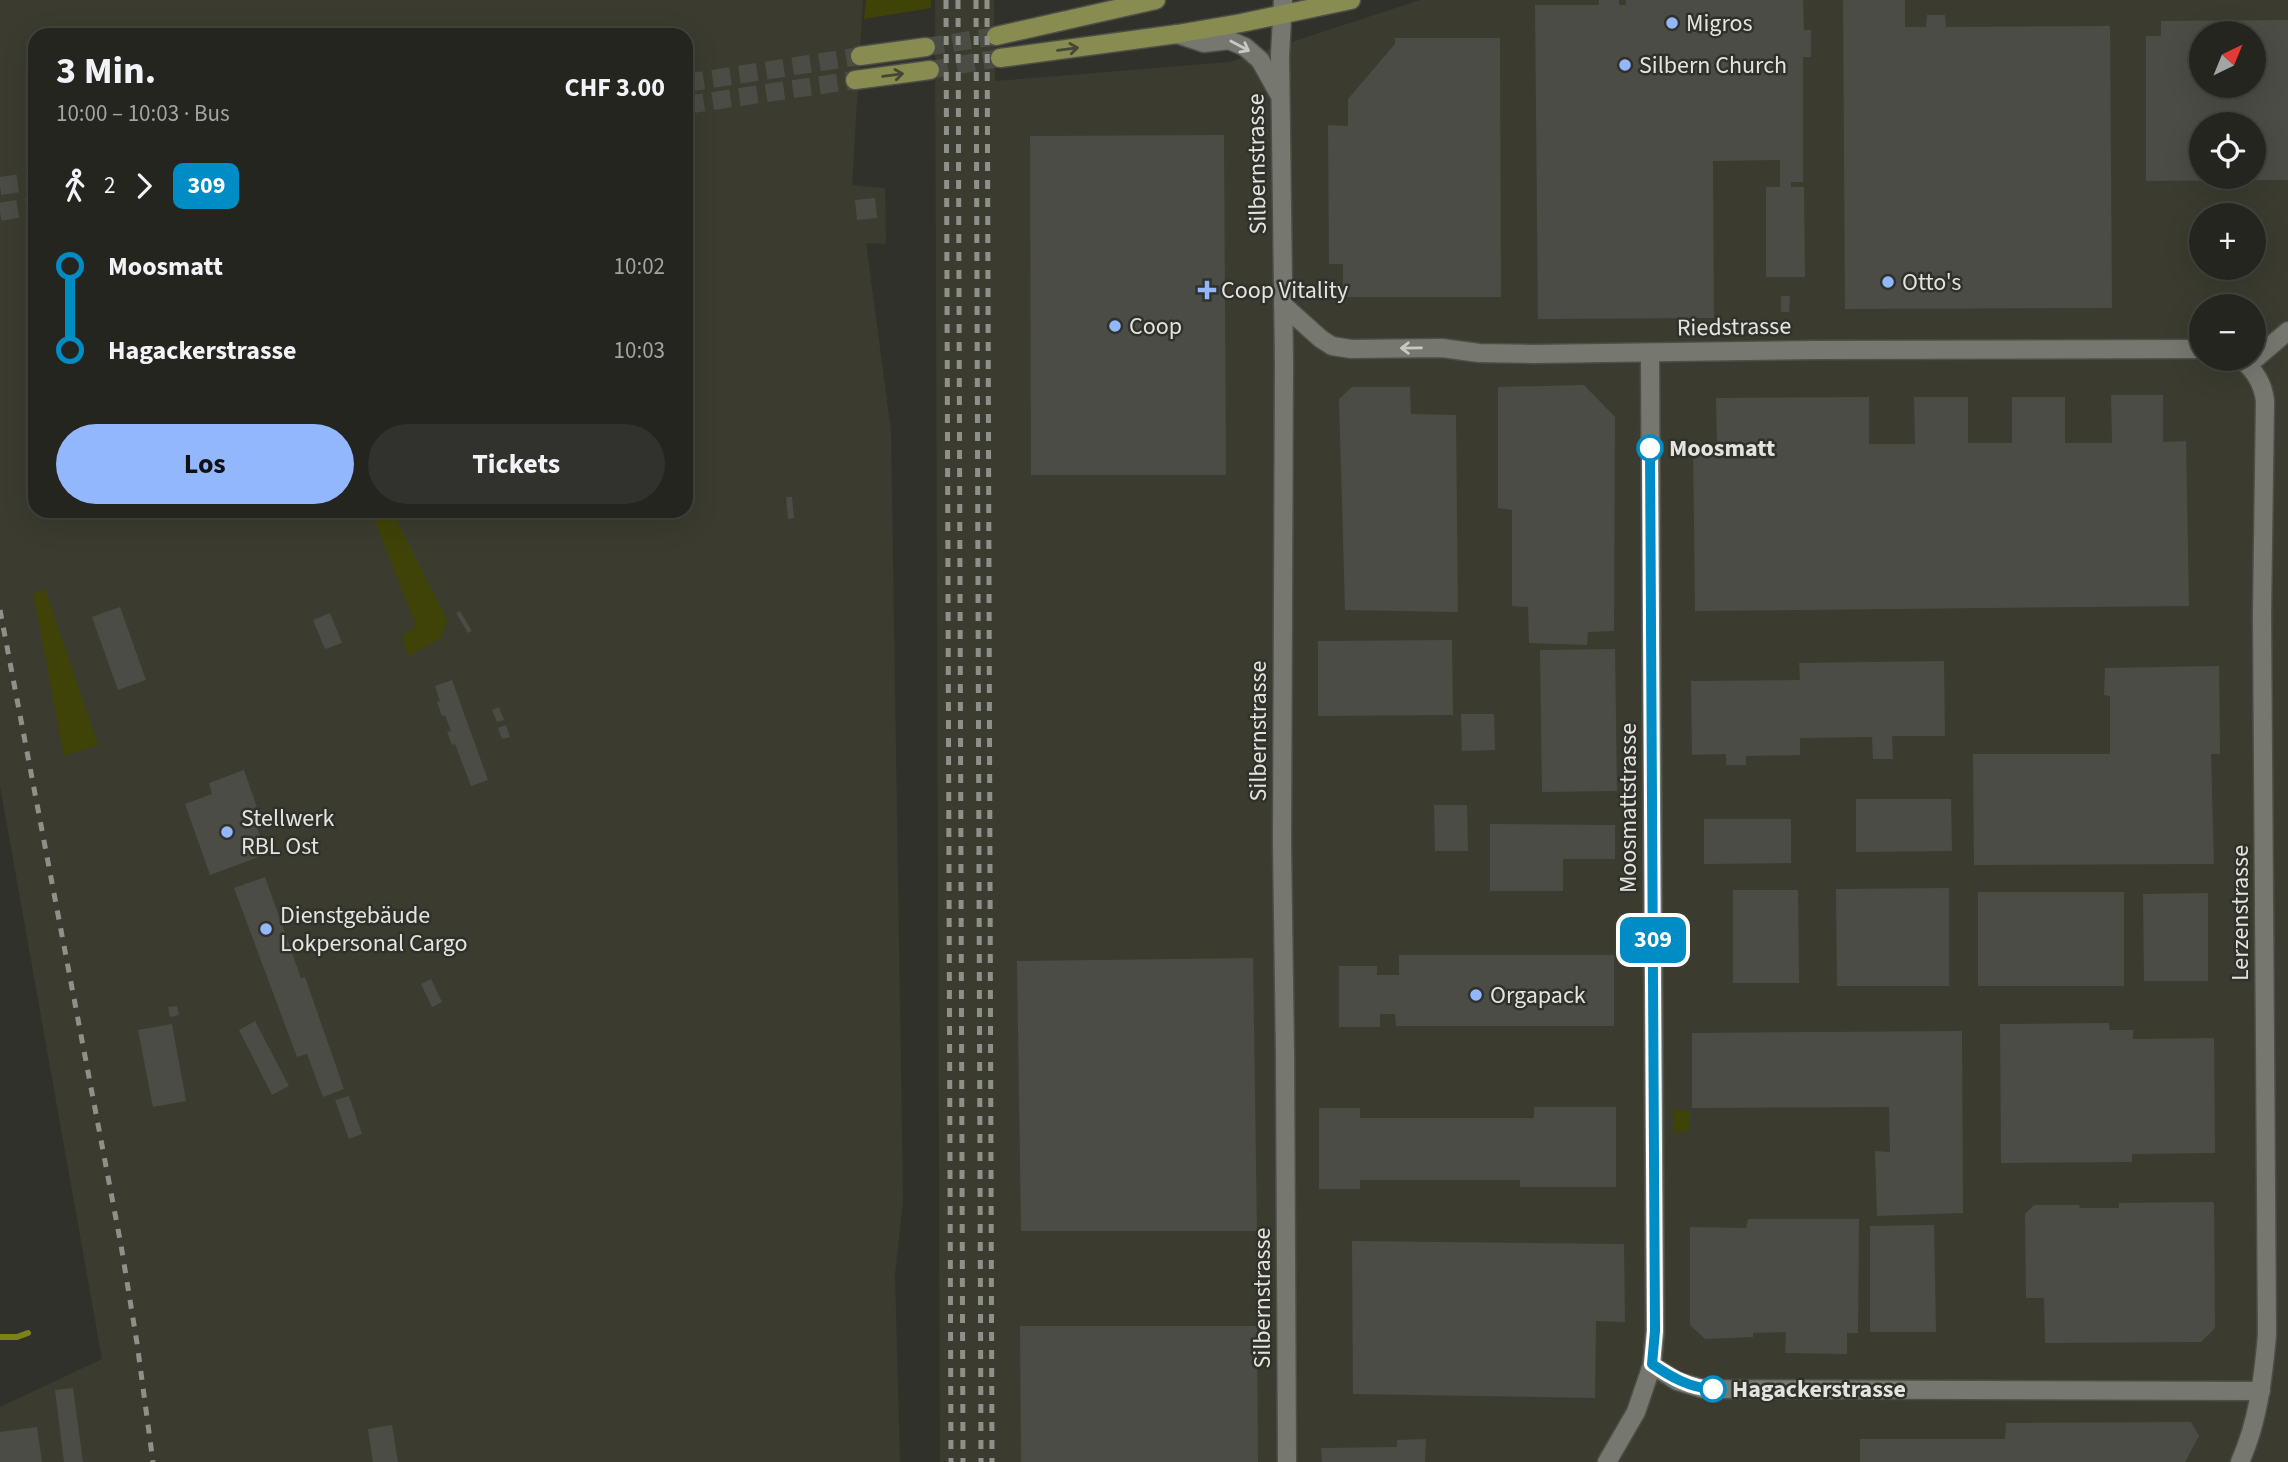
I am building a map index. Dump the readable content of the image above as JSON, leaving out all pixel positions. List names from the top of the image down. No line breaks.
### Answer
{"streets":{"street":["Silbernstrasse","Riedstrasse","Moosmattstrasse","Lerzenstrasse"]},"crossings":[["Silbernstrasse","Riedstrasse"],["Riedstrasse","Moosmattstrasse"]],"one_way":["Riedstrasse"],"places":{"other":["Migros","Silbern Church","Otto's","Coop","Moosmatt","Stellwerk RBL Ost","Dienstgebäude Lokpersonal Cargo","Orgapack","Hagackerstrasse"],"health":["Coop Vitality"]},"lines":["bus line 309"],"north":"top right","page":{"on_map":"309","map_buttons":["+","−"],"heading":["3 Min.","10:00 – 10:03 · Bus","CHF 3.00"],"legs":["2","309"],"list":[{"name":"Moosmatt","value":"10:02"},{"name":"Hagackerstrasse","value":"10:03"}],"buttons":["Los","Tickets"]}}
